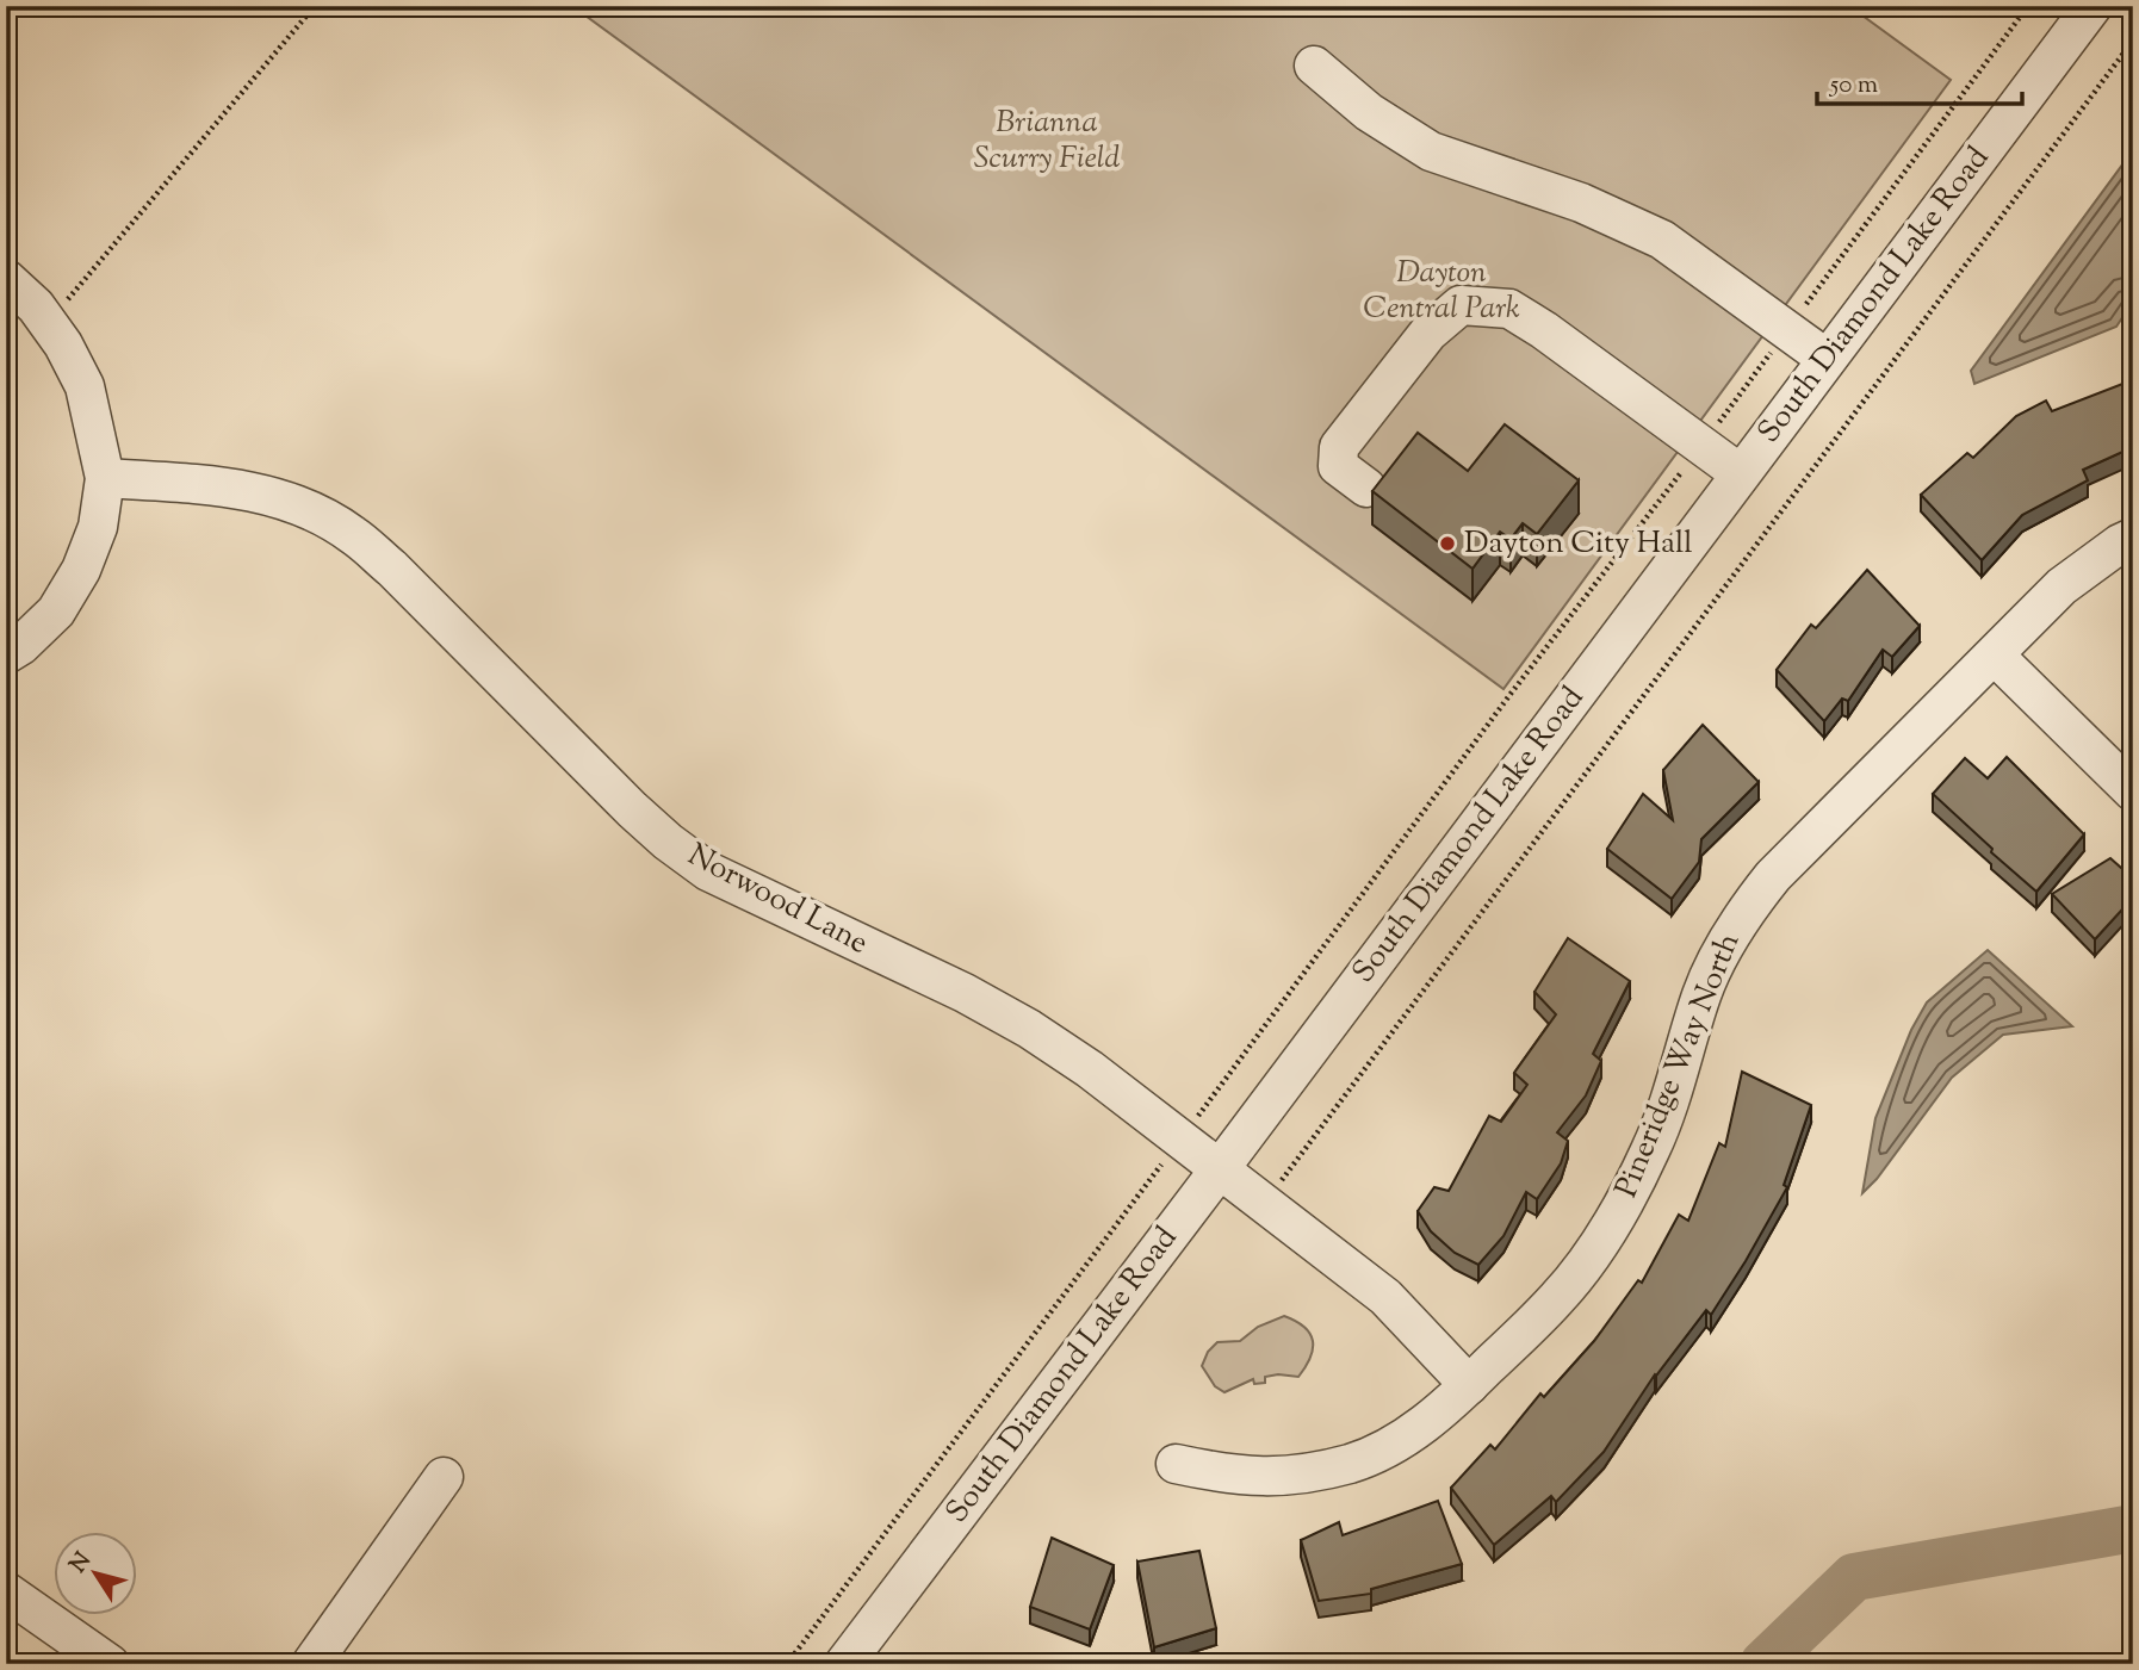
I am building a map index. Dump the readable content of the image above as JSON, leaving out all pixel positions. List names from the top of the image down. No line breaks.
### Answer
{"streets":{"street":["South Diamond Lake Road","Norwood Lane","Pineridge Way North"]},"crossings":[["South Diamond Lake Road","Norwood Lane"],["Norwood Lane","Pineridge Way North"]],"parks":["Brianna Scurry Field","Dayton Central Park"],"places":["Dayton City Hall"],"scale_bar":"50 m","north":"top left"}
